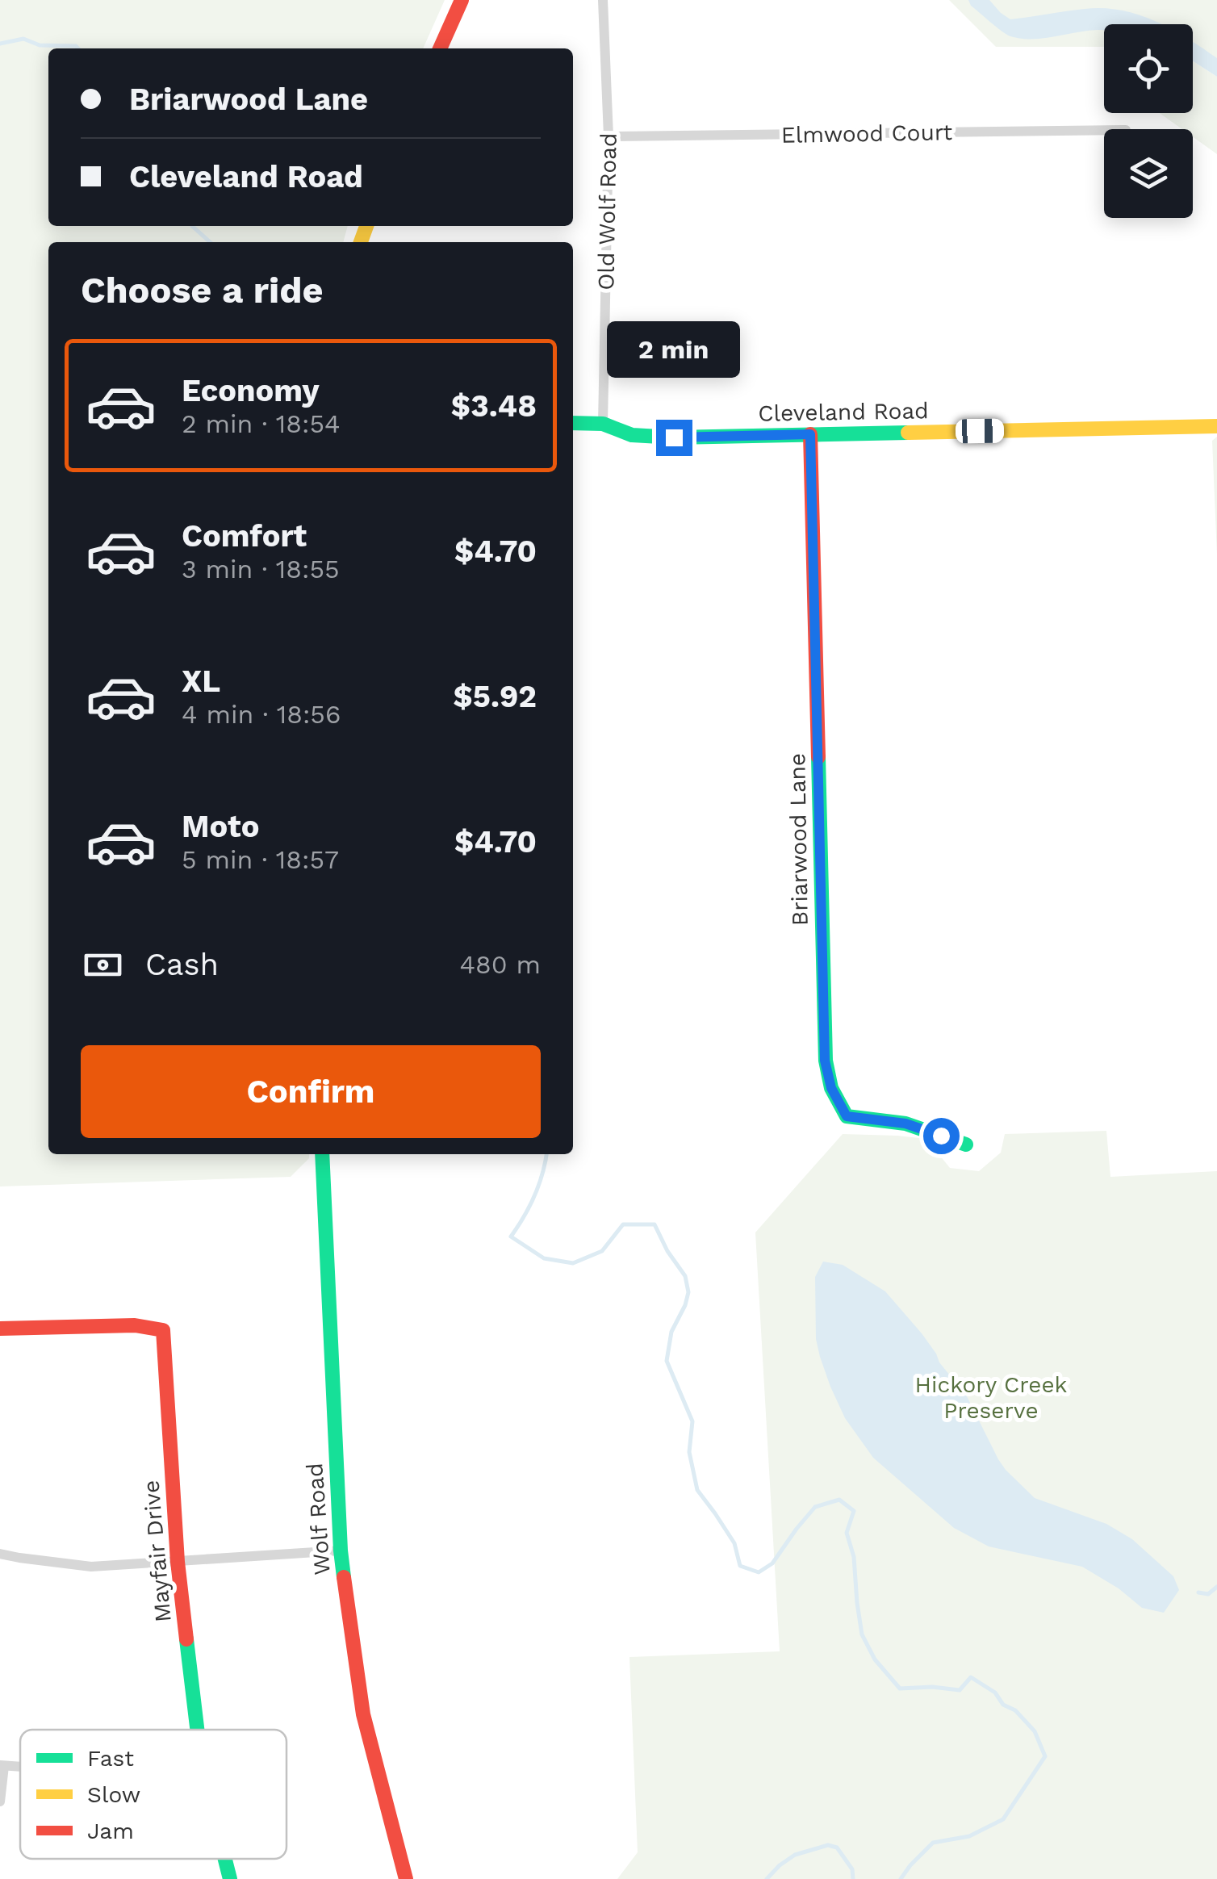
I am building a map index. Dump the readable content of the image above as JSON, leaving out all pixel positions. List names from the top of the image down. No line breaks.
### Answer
{"streets":{"street":["Elmwood Court","Old Wolf Road","Cleveland Road","Briarwood Lane","Wolf Road","Mayfair Drive"]},"crossings":[["Elmwood Court","Old Wolf Road"],["Old Wolf Road","Cleveland Road"],["Cleveland Road","Briarwood Lane"]],"parks":["Hickory Creek Preserve"],"legend":["Fast","Slow","Jam"],"page":{"banner":["Briarwood Lane","Cleveland Road"],"heading":"Choose a ride","bubble":"2 min","list":[{"name":"Economy","note":"2 min · 18:54","value":"$3.48"},{"name":"Comfort","note":"3 min · 18:55","value":"$4.70"},{"name":"XL","note":"4 min · 18:56","value":"$5.92"},{"name":"Moto","note":"5 min · 18:57","value":"$4.70"}],"pay":["Cash","480 m"],"buttons":"Confirm"}}
